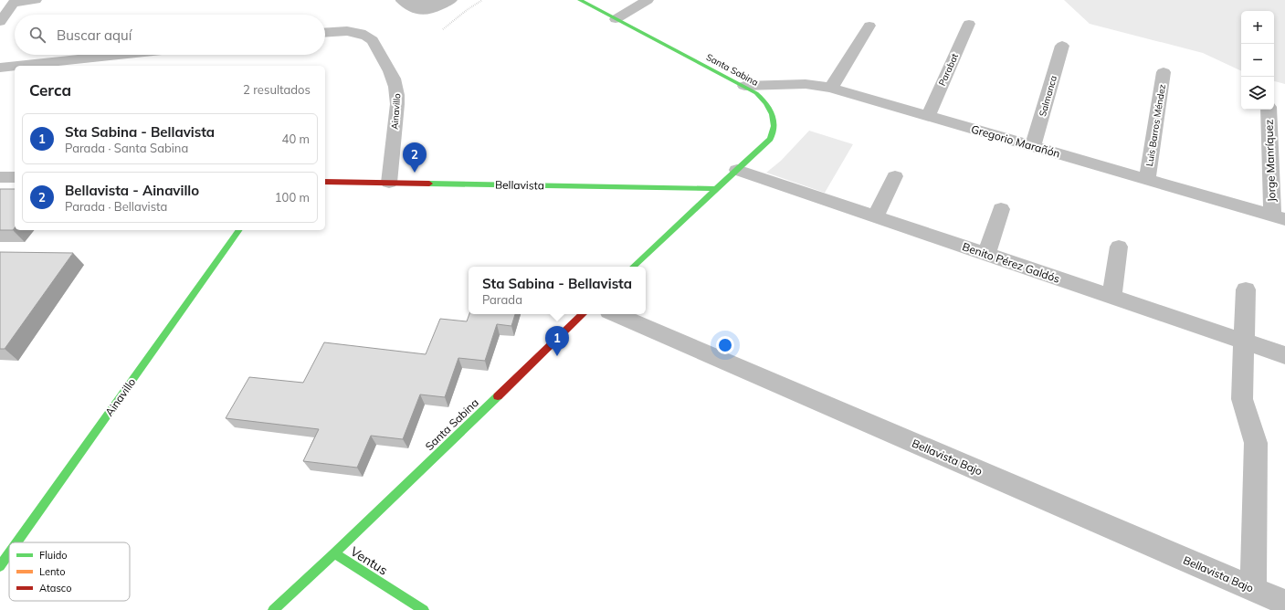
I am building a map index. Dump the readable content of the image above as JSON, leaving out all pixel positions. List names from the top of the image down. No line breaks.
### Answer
{"streets":{"street":["Santa Sabina","Parabat","Salmanca","Ainavillo","Luis Barros Méndez","Gregorio Marañón","Jorge Manríquez","Bellavista","Benito Pérez Galdós","Bellavista Bajo","Ventus"]},"crossings":[["Santa Sabina","Gregorio Marañón"],["Santa Sabina","Bellavista"],["Santa Sabina","Benito Pérez Galdós"],["Santa Sabina","Ventus"],["Parabat","Gregorio Marañón"],["Salmanca","Gregorio Marañón"],["Ainavillo","Bellavista"],["Luis Barros Méndez","Gregorio Marañón"],["Gregorio Marañón","Jorge Manríquez"]],"legend":["Fluido","Lento","Atasco"],"page":{"map_buttons":["+","−"],"search":"Buscar aquí","heading":["Cerca","2 resultados"],"list":[{"mark":"1","name":"Sta Sabina - Bellavista","note":"Parada · Santa Sabina","value":"40 m"},{"mark":"2","name":"Bellavista - Ainavillo","note":"Parada · Bellavista","value":"100 m"}],"pins":["2","1"],"popup":["Sta Sabina - Bellavista","Parada"]}}
